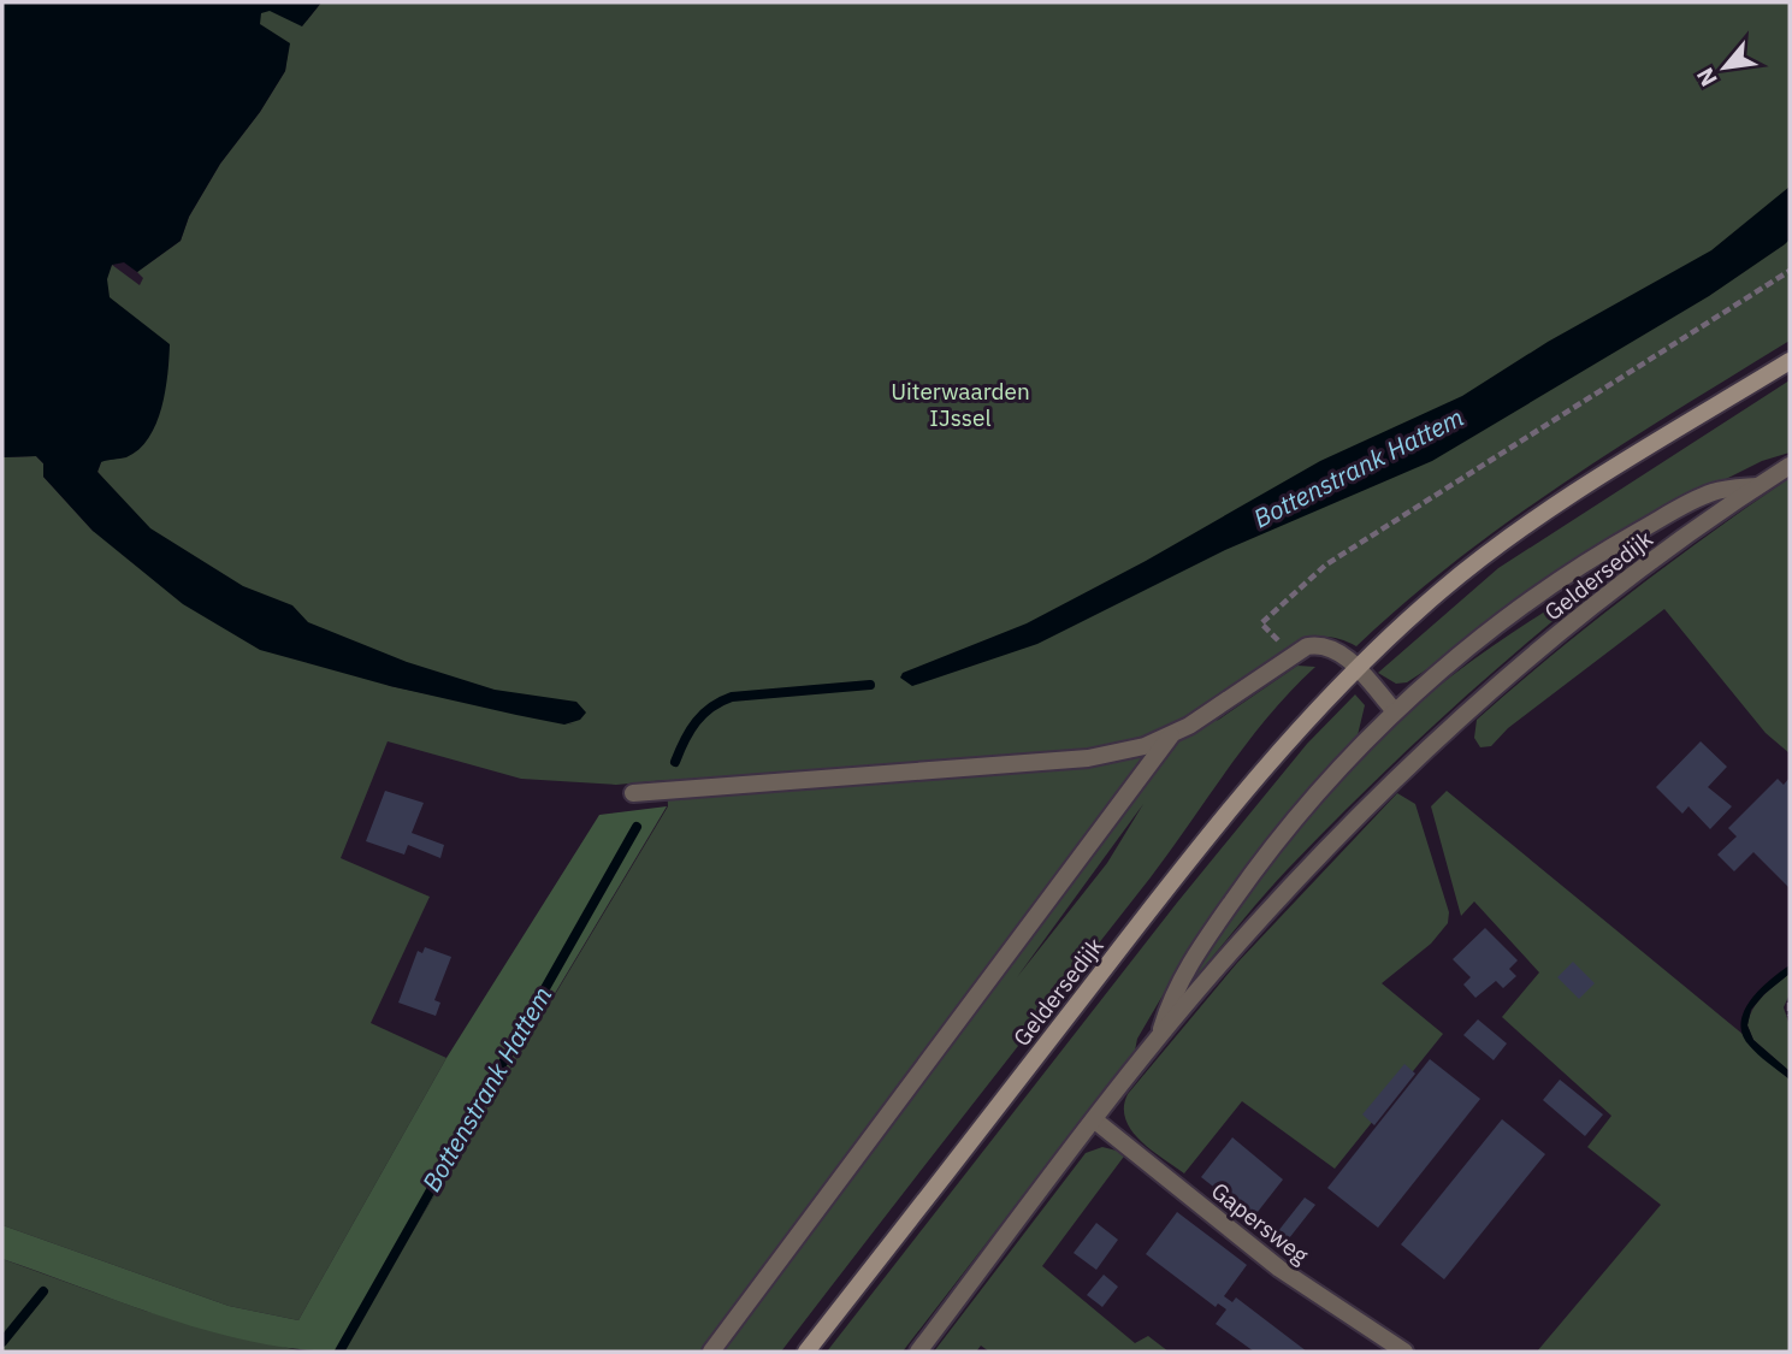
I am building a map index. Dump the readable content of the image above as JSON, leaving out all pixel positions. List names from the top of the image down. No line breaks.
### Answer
{"streets":{"main road":["Geldersedijk"],"street":["Gapersweg"]},"crossings":[["Geldersedijk","Gapersweg"]],"water":["Bottenstrank Hattem"],"parks":["Uiterwaarden IJssel"],"north":"bottom left"}
